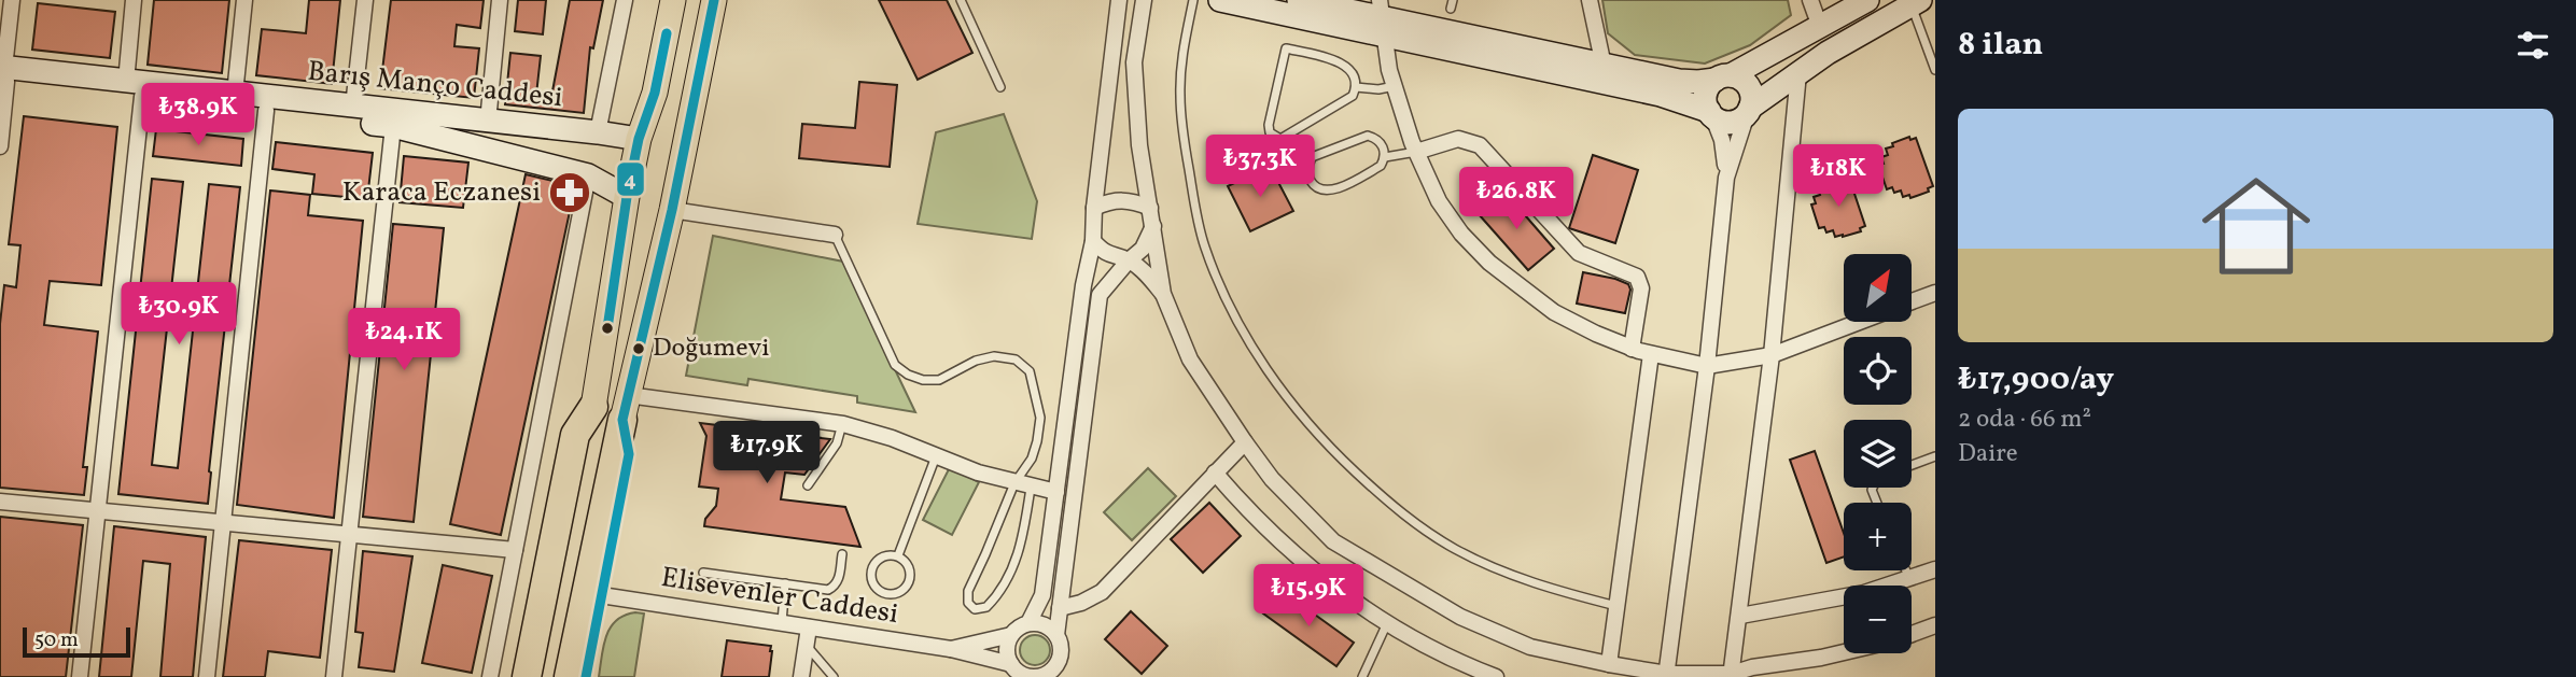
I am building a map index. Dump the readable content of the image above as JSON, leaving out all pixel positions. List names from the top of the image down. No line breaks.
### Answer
{"streets":{"street":["Barış Manço Caddesi","Elisevenler Caddesi"]},"places":{"pharmacy":["Karaca Eczanesi"],"other":["Doğumevi"]},"lines":["transit line 4"],"scale_bar":"50 m","north":"top right","page":{"heading":"8 ilan","price":["₺38.9K","₺37.3K","₺18K","₺26.8K","₺30.9K","₺24.1K","₺17.9K","₺15.9K"],"list":[{"name":"₺17,900/ay","note":"2 oda · 66 m² · Daire"}],"map_buttons":["+","−"],"scale":"50 m"}}
